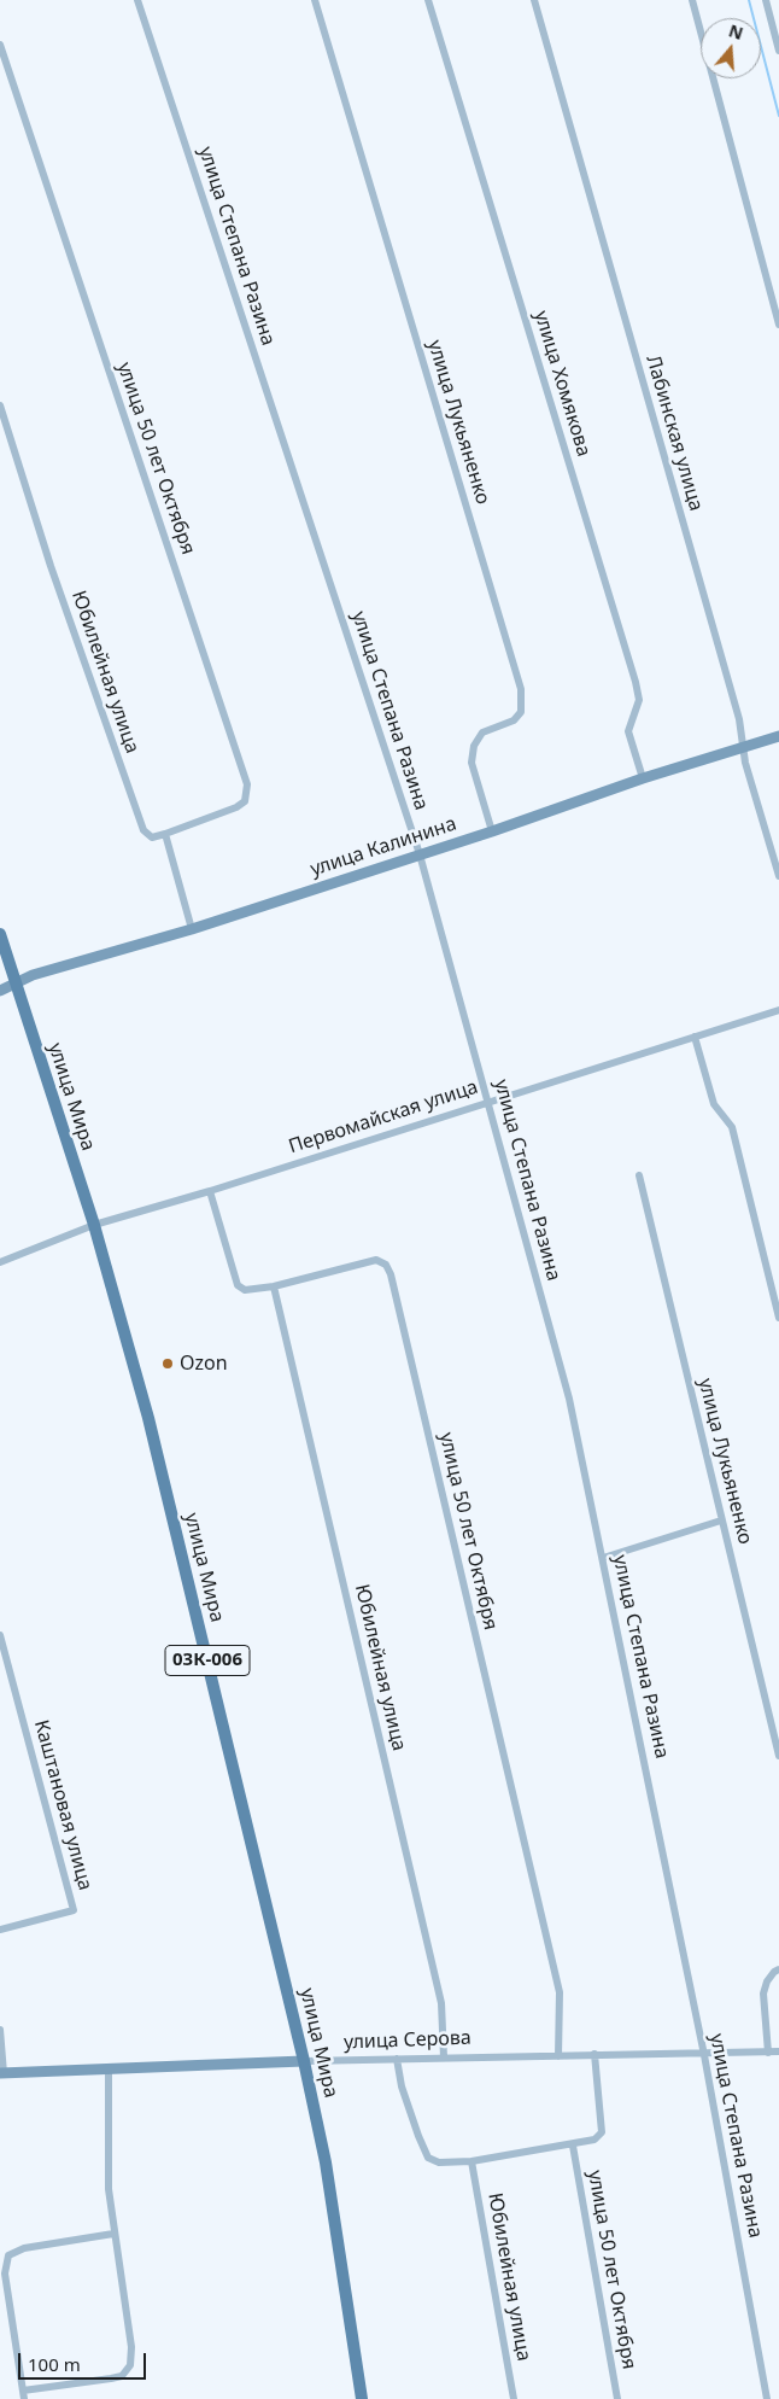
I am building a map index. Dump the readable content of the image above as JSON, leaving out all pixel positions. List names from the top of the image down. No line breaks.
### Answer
{"streets":{"main road":["улица Мира","03К-006"],"street":["улица Степана Разина","улица Хомякова","улица Лукьяненко","Лабинская улица","улица 50 лет Октября","Юбилейная улица","улица Калинина","Первомайская улица","Каштановая улица","улица Серова"]},"crossings":[["улица Степана Разина","улица Калинина"],["улица Степана Разина","Первомайская улица"],["улица Степана Разина","улица Серова"],["улица Хомякова","улица Калинина"],["улица Лукьяненко","улица Калинина"],["Лабинская улица","улица Калинина"],["улица 50 лет Октября","Юбилейная улица"],["улица 50 лет Октября","Первомайская улица"],["улица 50 лет Октября","улица Серова"],["Юбилейная улица","улица Серова"],["улица Калинина","улица Мира"],["улица Мира","Первомайская улица"],["улица Мира","улица Серова"]],"places":["Ozon"],"scale_bar":"100 m","north":"top"}
